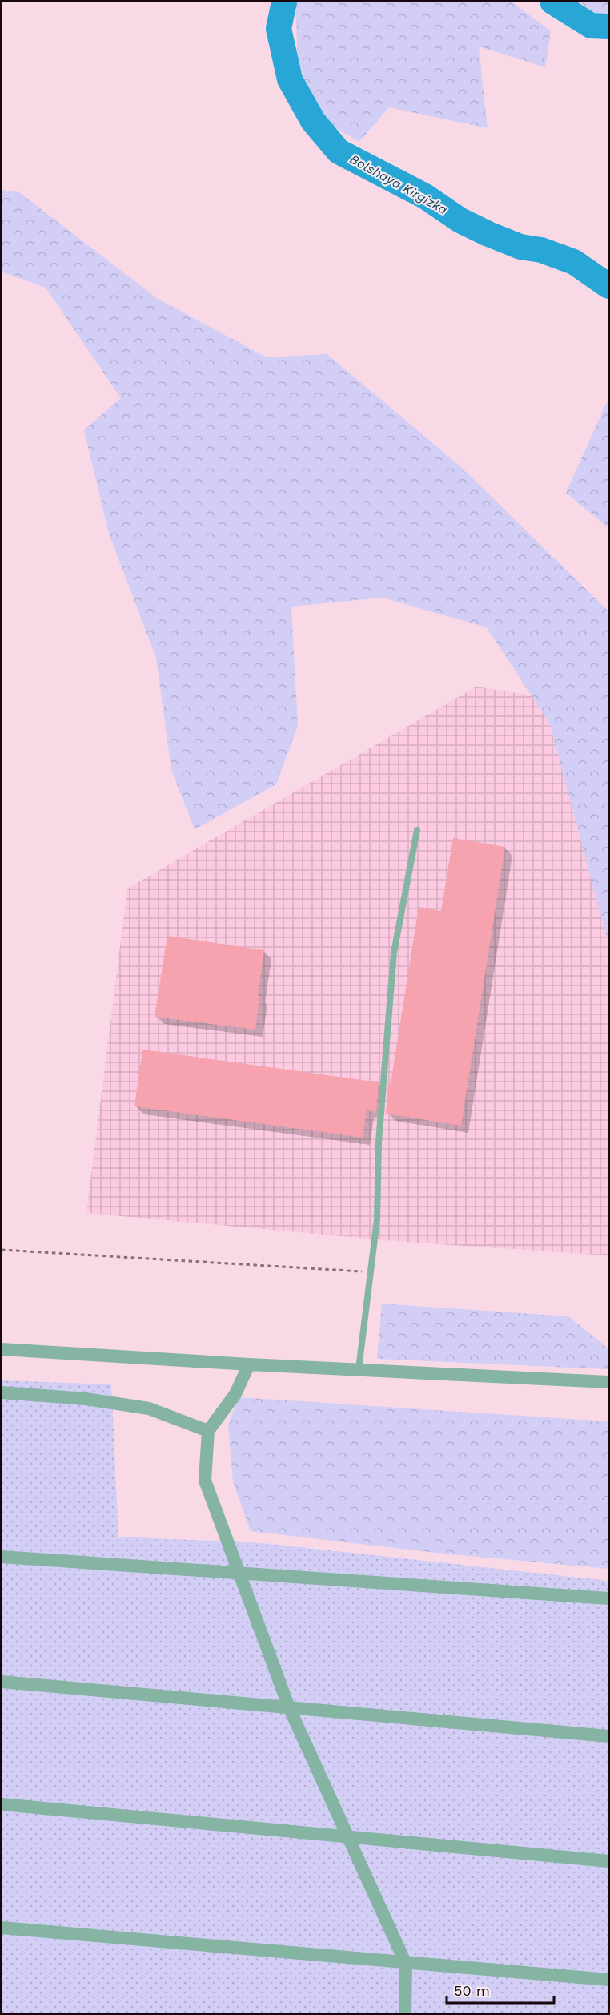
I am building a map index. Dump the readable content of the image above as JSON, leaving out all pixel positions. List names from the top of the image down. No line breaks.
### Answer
{"water":["Bolshaya Kirgizka"],"scale_bar":"50 m"}
